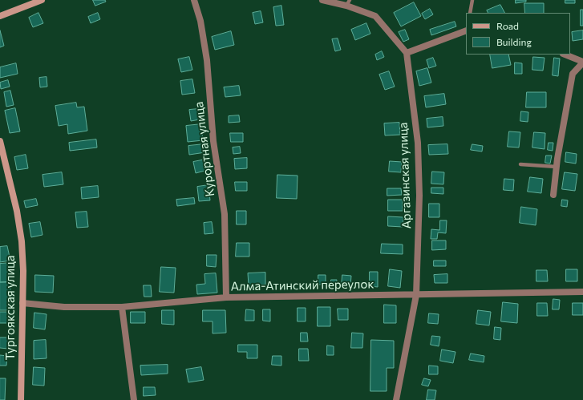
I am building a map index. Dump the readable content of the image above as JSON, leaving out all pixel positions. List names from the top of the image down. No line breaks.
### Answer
{"streets":{"main road":["Тургоякская улица"],"street":["Курортная улица","Аргазинская улица","Алма-Атинский переулок"]},"crossings":[["Курортная улица","Алма-Атинский переулок"],["Аргазинская улица","Алма-Атинский переулок"],["Алма-Атинский переулок","Тургоякская улица"]],"legend":["Road","Building"]}
